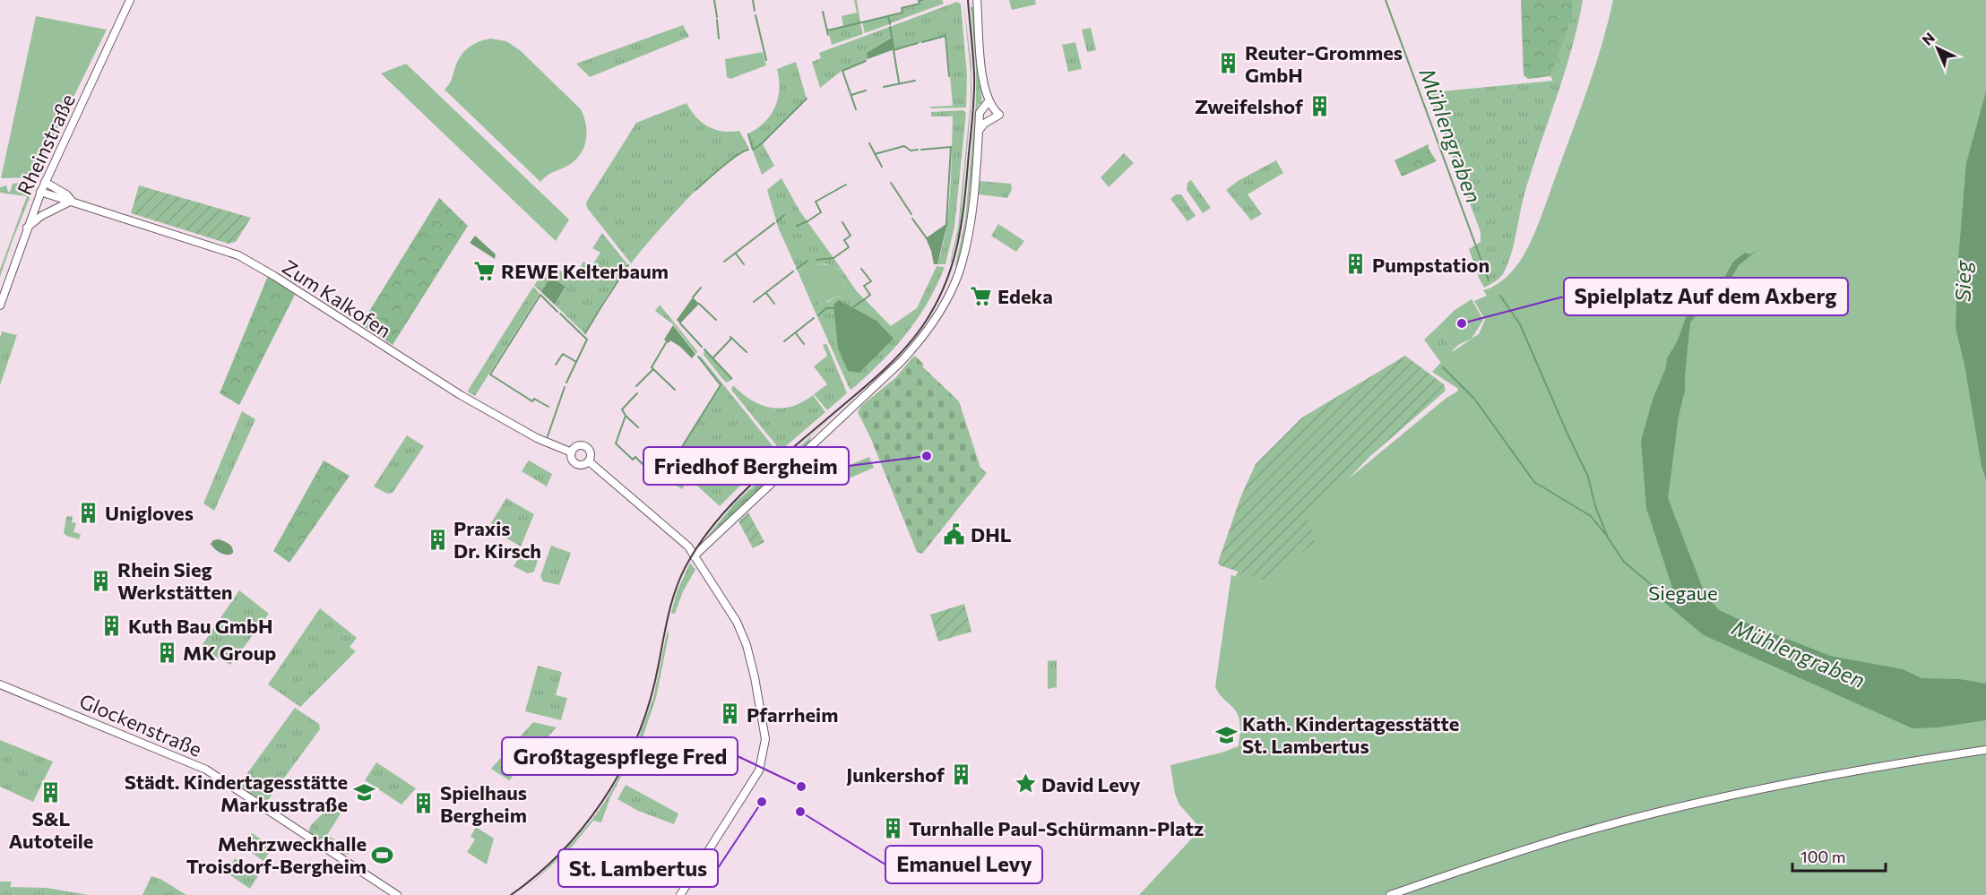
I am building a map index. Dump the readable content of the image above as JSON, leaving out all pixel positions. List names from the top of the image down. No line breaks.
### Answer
{"streets":{"street":["Rheinstraße","Zum Kalkofen","Glockenstraße"]},"crossings":[["Rheinstraße","Zum Kalkofen"]],"water":["Mühlengraben","Sieg"],"parks":["Siegaue"],"places":{"building":["Reuter-Grommes GmbH","Zweifelshof","Pumpstation","Unigloves","Praxis Dr. Kirsch","Rhein Sieg Werkstätten","Kuth Bau GmbH","MK Group","Pfarrheim","Junkershof","S&L Autoteile","Spielhaus Bergheim","Turnhalle Paul-Schürmann-Platz"],"supermarket":["REWE Kelterbaum","Edeka"],"other":["Spielplatz Auf dem Axberg","Friedhof Bergheim","Großtagespflege Fred","St. Lambertus","Emanuel Levy"],"public building":["DHL"],"school or university":["Kath. Kindertagesstätte St. Lambertus","Städt. Kindertagesstätte Markusstraße"],"place":["David Levy"],"sports":["Mehrzweckhalle Troisdorf-Bergheim"]},"scale_bar":"100 m","north":"top left"}
